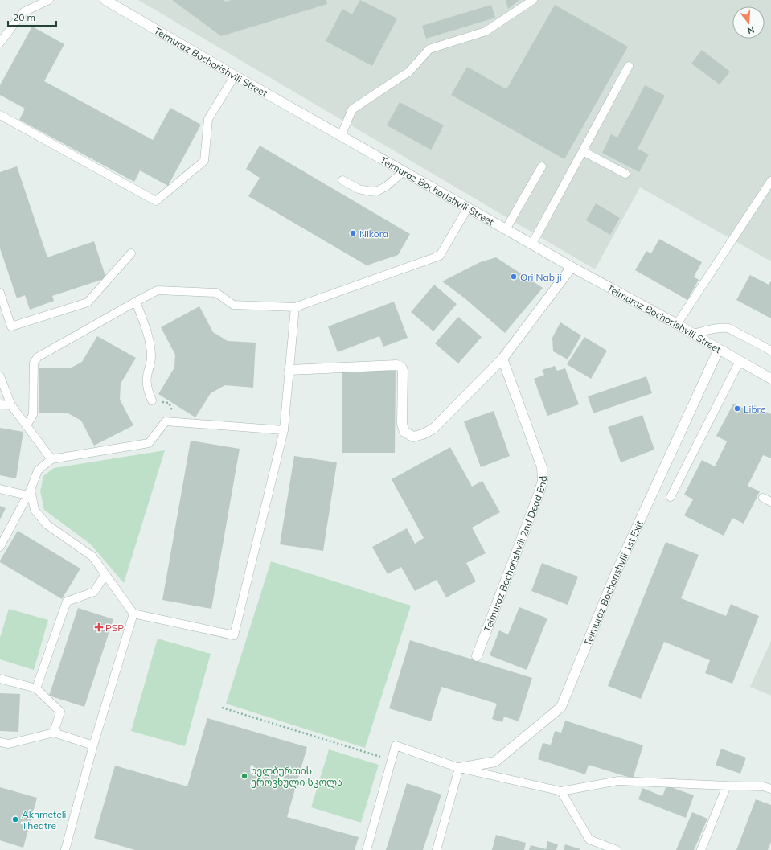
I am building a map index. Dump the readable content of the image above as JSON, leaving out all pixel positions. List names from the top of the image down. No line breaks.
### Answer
{"streets":{"street":["Teimuraz Bochorishvili Street","Teimuraz Bochorishvili 2nd Dead End","Teimuraz Bochorishvili 1st Exit"]},"crossings":[["Teimuraz Bochorishvili Street","Teimuraz Bochorishvili 1st Exit"]],"places":{"other":["Nikora","Ori Nabiji","Libre","ხელბურთის ეროვნული სკოლა","Akhmeteli Theatre"],"health":["PSP"]},"scale_bar":"20 m","north":"bottom"}
